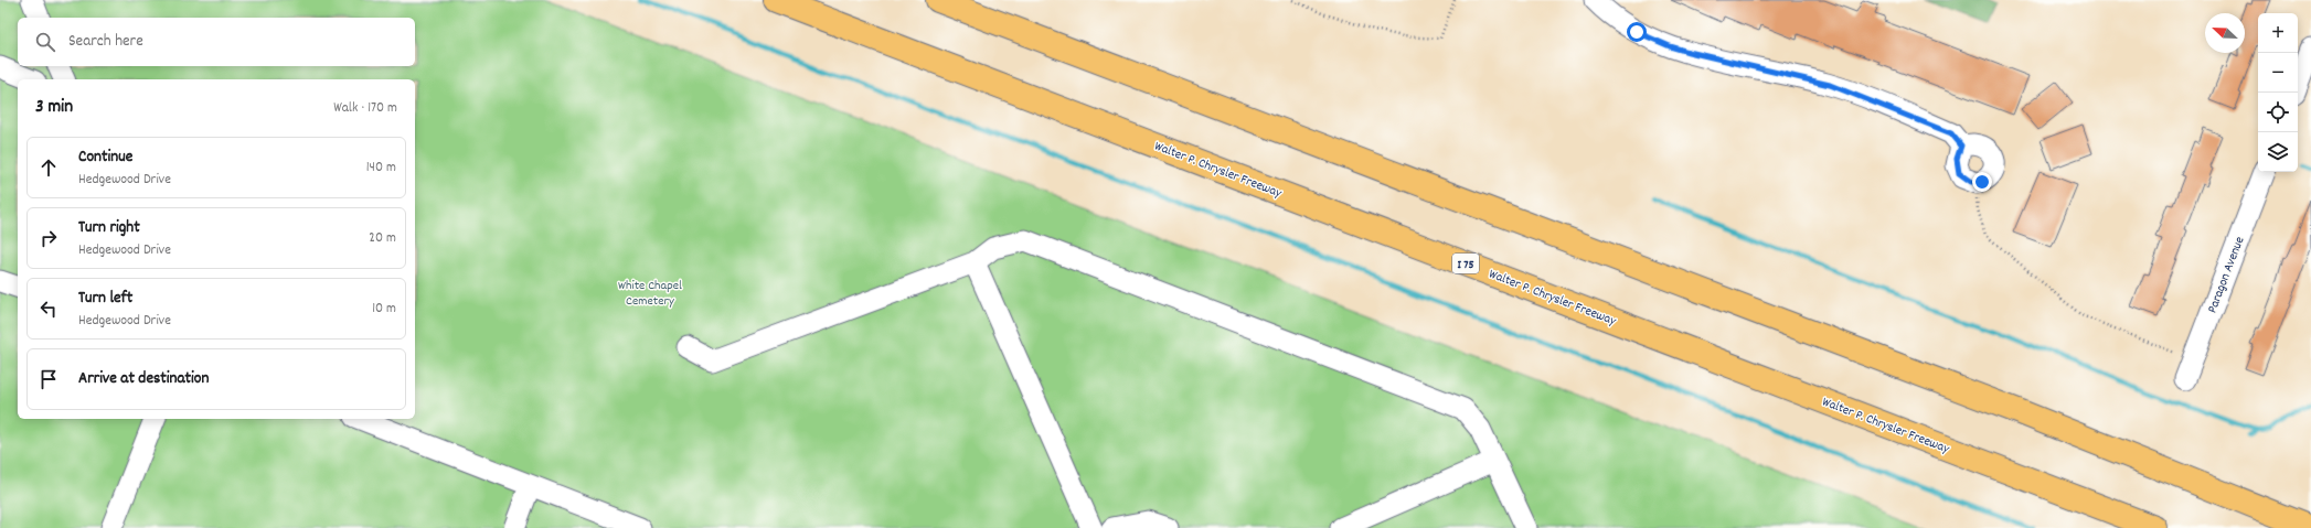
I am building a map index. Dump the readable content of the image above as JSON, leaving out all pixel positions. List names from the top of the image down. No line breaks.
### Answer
{"streets":{"highway":["Walter P. Chrysler Freeway","I 75"],"street":["Paragon Avenue"]},"parks":["White Chapel Cemetery"],"north":"top left","page":{"map_buttons":["+","−"],"search":"Search here","heading":["3 min","Walk · 170 m"],"list":[["Continue","Hedgewood Drive","140 m"],["Turn right","Hedgewood Drive","20 m"],["Turn left","Hedgewood Drive","10 m"],"Arrive at destination"]}}
